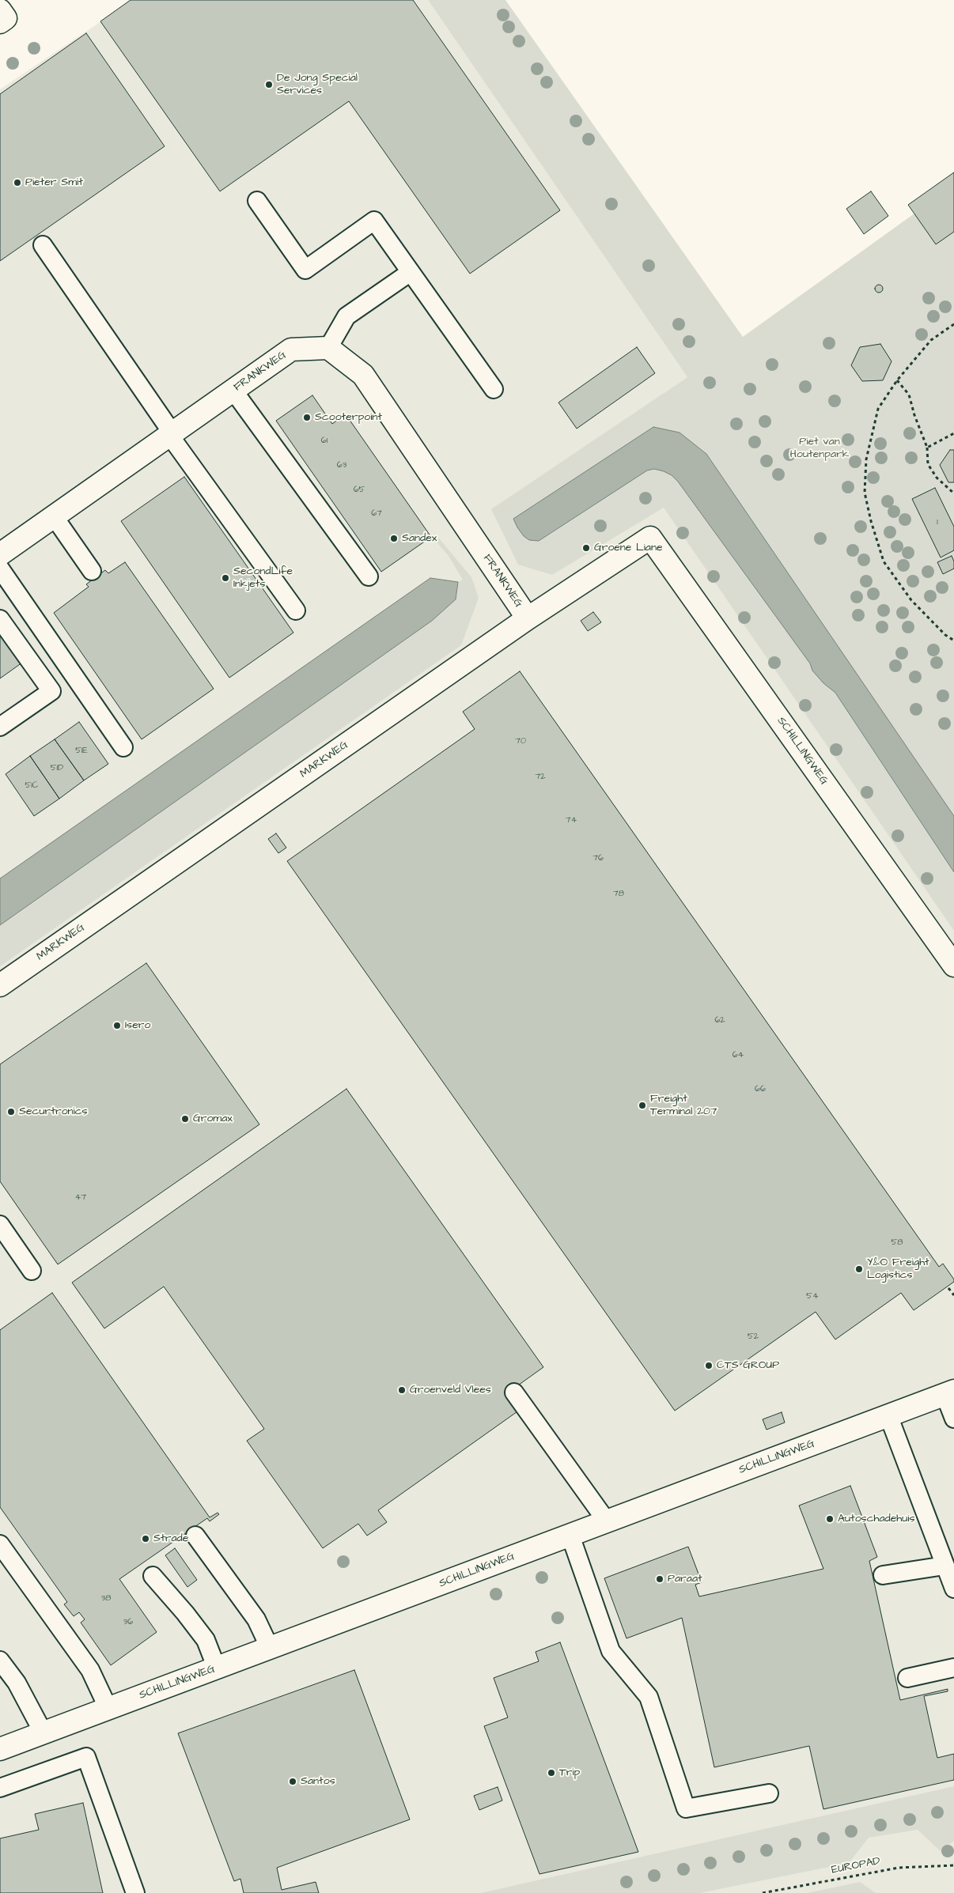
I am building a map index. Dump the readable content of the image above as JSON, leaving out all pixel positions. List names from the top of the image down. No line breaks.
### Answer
{"streets":{"street":["FRANKWEG","SCHILLINGWEG","MARKWEG"],"path":["EUROPAD"]},"crossings":[["FRANKWEG","MARKWEG"],["SCHILLINGWEG","MARKWEG"]],"parks":["Piet van Houtenpark"],"places":["De Jong Special Services","Pieter Smit","Scooterpoint","Sandex","Groene Liane","SecondLife Inkjets","Isero","Freight Terminal 207","Securtronics","Gromax","Y&O Freight Logistics","CTS GROUP","Groenveld Vlees","Autoschadehuis","Strade","Paraat","Trip","Santos"],"house_numbers":["61","63","65","67","1","70","51E","51D","72","51C","74","76","78","62","64","66","47","58","54","52","38","36"]}
